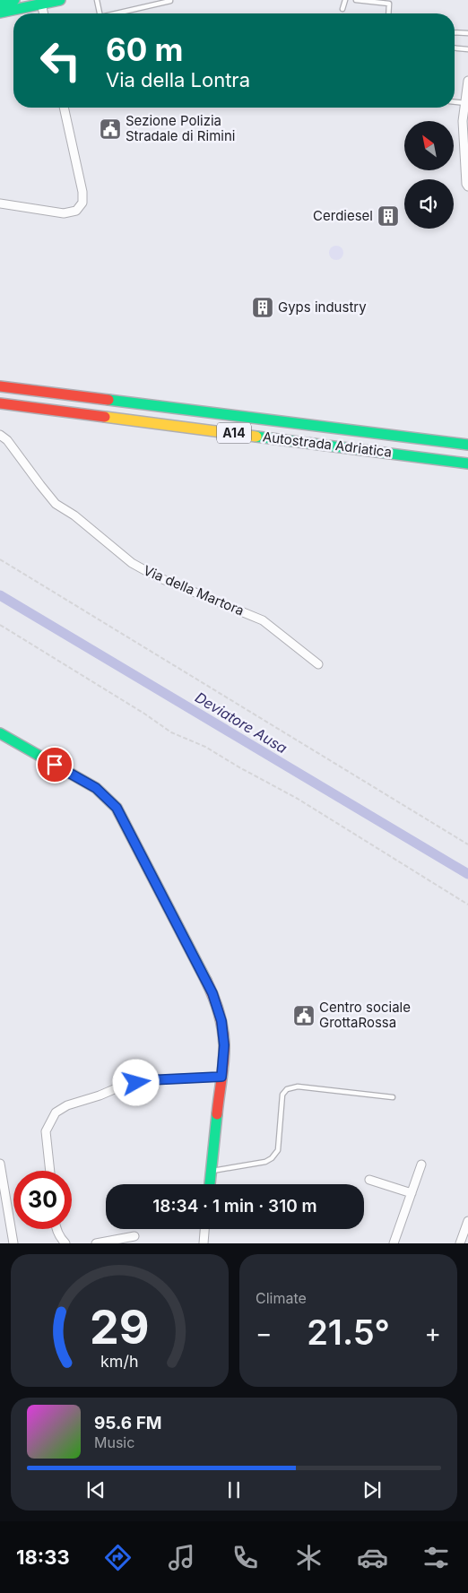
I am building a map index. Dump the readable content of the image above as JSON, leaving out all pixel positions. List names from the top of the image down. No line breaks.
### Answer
{"streets":{"main road":["A14","Autostrada Adriatica"],"street":["Via della Martora"]},"water":["Deviatore Ausa"],"places":{"public building":["Sezione Polizia Stradale di Rimini","Centro sociale GrottaRossa"],"building":["Cerdiesel","Gyps industry"]},"north":"top left","page":{"turn":["60 m","Via della Lontra"],"limit":"30","trip":"18:34 · 1 min · 310 m","tile":"Climate","heat":["−","21.5°","+"],"song":["95.6 FM","Music"],"tabs":"18:33","gauge":["29","km/h"]}}
